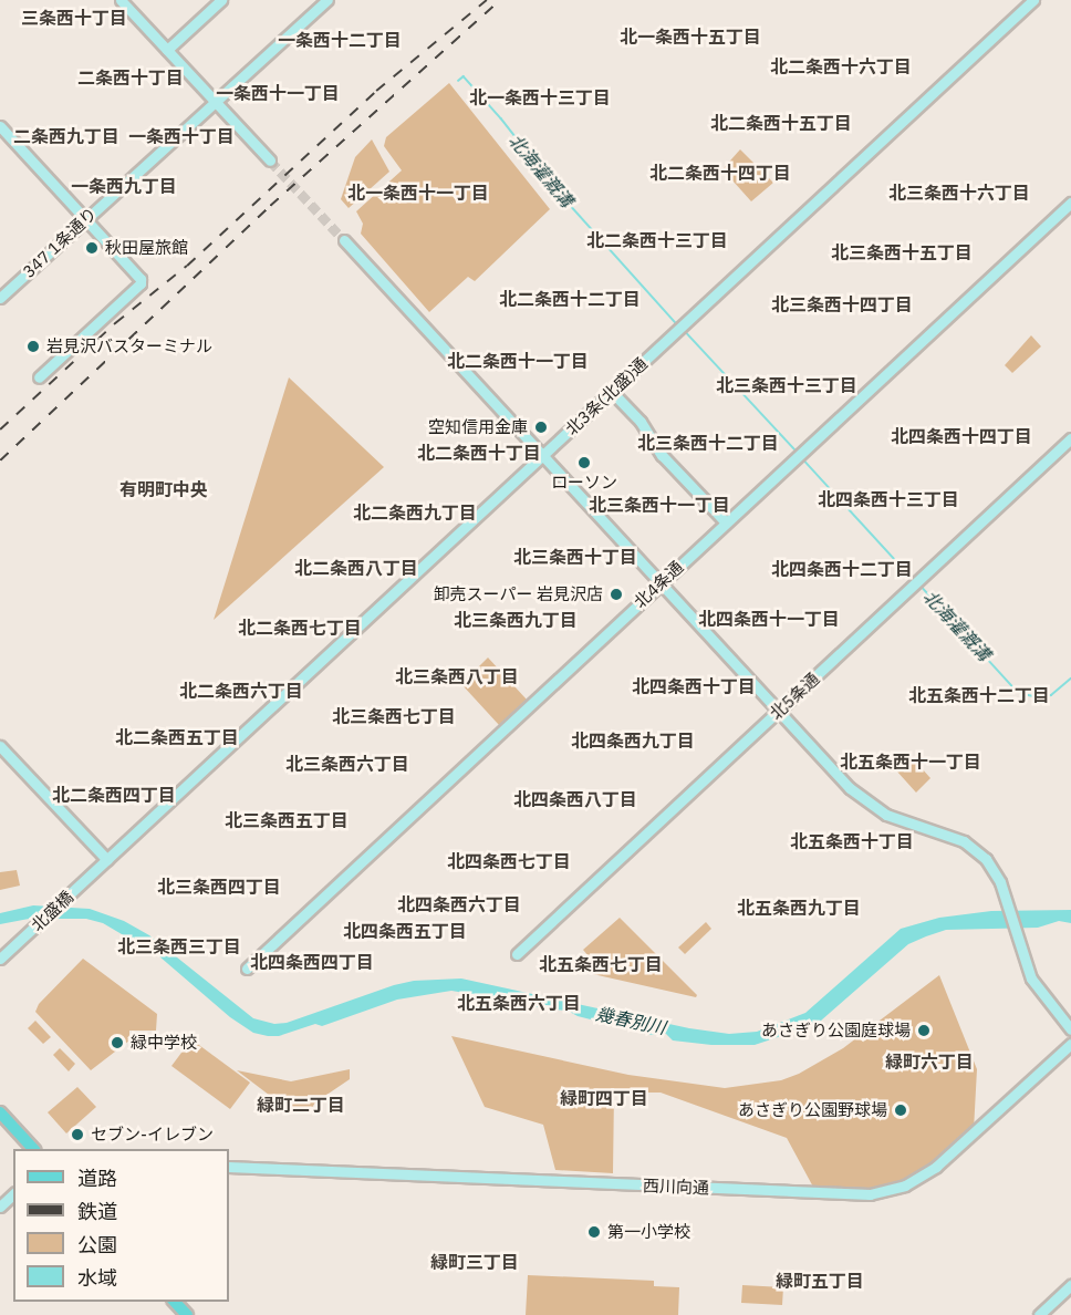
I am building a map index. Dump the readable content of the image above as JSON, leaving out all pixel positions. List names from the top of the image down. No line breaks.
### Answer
{"streets":{"street":["347 1条通り","北3条(北盛)通","北4条通","北5条通","北盛橋","西川向通"]},"crossings":[["北3条(北盛)通","北盛橋"]],"districts":["三条西十丁目","北一条西十五丁目","一条西十二丁目","北二条西十六丁目","二条西十丁目","一条西十一丁目","北一条西十三丁目","北二条西十五丁目","二条西九丁目","一条西十丁目","北二条西十四丁目","一条西九丁目","北一条西十一丁目","北三条西十六丁目","北二条西十三丁目","北三条西十五丁目","北二条西十二丁目","北三条西十四丁目","北二条西十一丁目","北三条西十三丁目","北四条西十四丁目","北三条西十二丁目","北二条西十丁目","有明町中央","北四条西十三丁目","北三条西十一丁目","北二条西九丁目","北三条西十丁目","北二条西八丁目","北四条西十二丁目","北四条西十一丁目","北三条西九丁目","北二条西七丁目","北三条西八丁目","北四条西十丁目","北二条西六丁目","北五条西十二丁目","北三条西七丁目","北二条西五丁目","北四条西九丁目","北五条西十一丁目","北三条西六丁目","北二条西四丁目","北四条西八丁目","北三条西五丁目","北五条西十丁目","北四条西七丁目","北三条西四丁目","北四条西六丁目","北五条西九丁目","北四条西五丁目","北三条西三丁目","北四条西四丁目","北五条西七丁目","北五条西六丁目","緑町六丁目","緑町四丁目","緑町二丁目","緑町三丁目","緑町五丁目"],"water":["北海灌漑溝","幾春別川"],"places":["秋田屋旅館","岩見沢バスターミナル","空知信用金庫","ローソン","卸売スーパー 岩見沢店","あさぎり公園庭球場","緑中学校","あさぎり公園野球場","セブン-イレブン","第一小学校"],"legend":["道路","鉄道","公園","水域"]}
